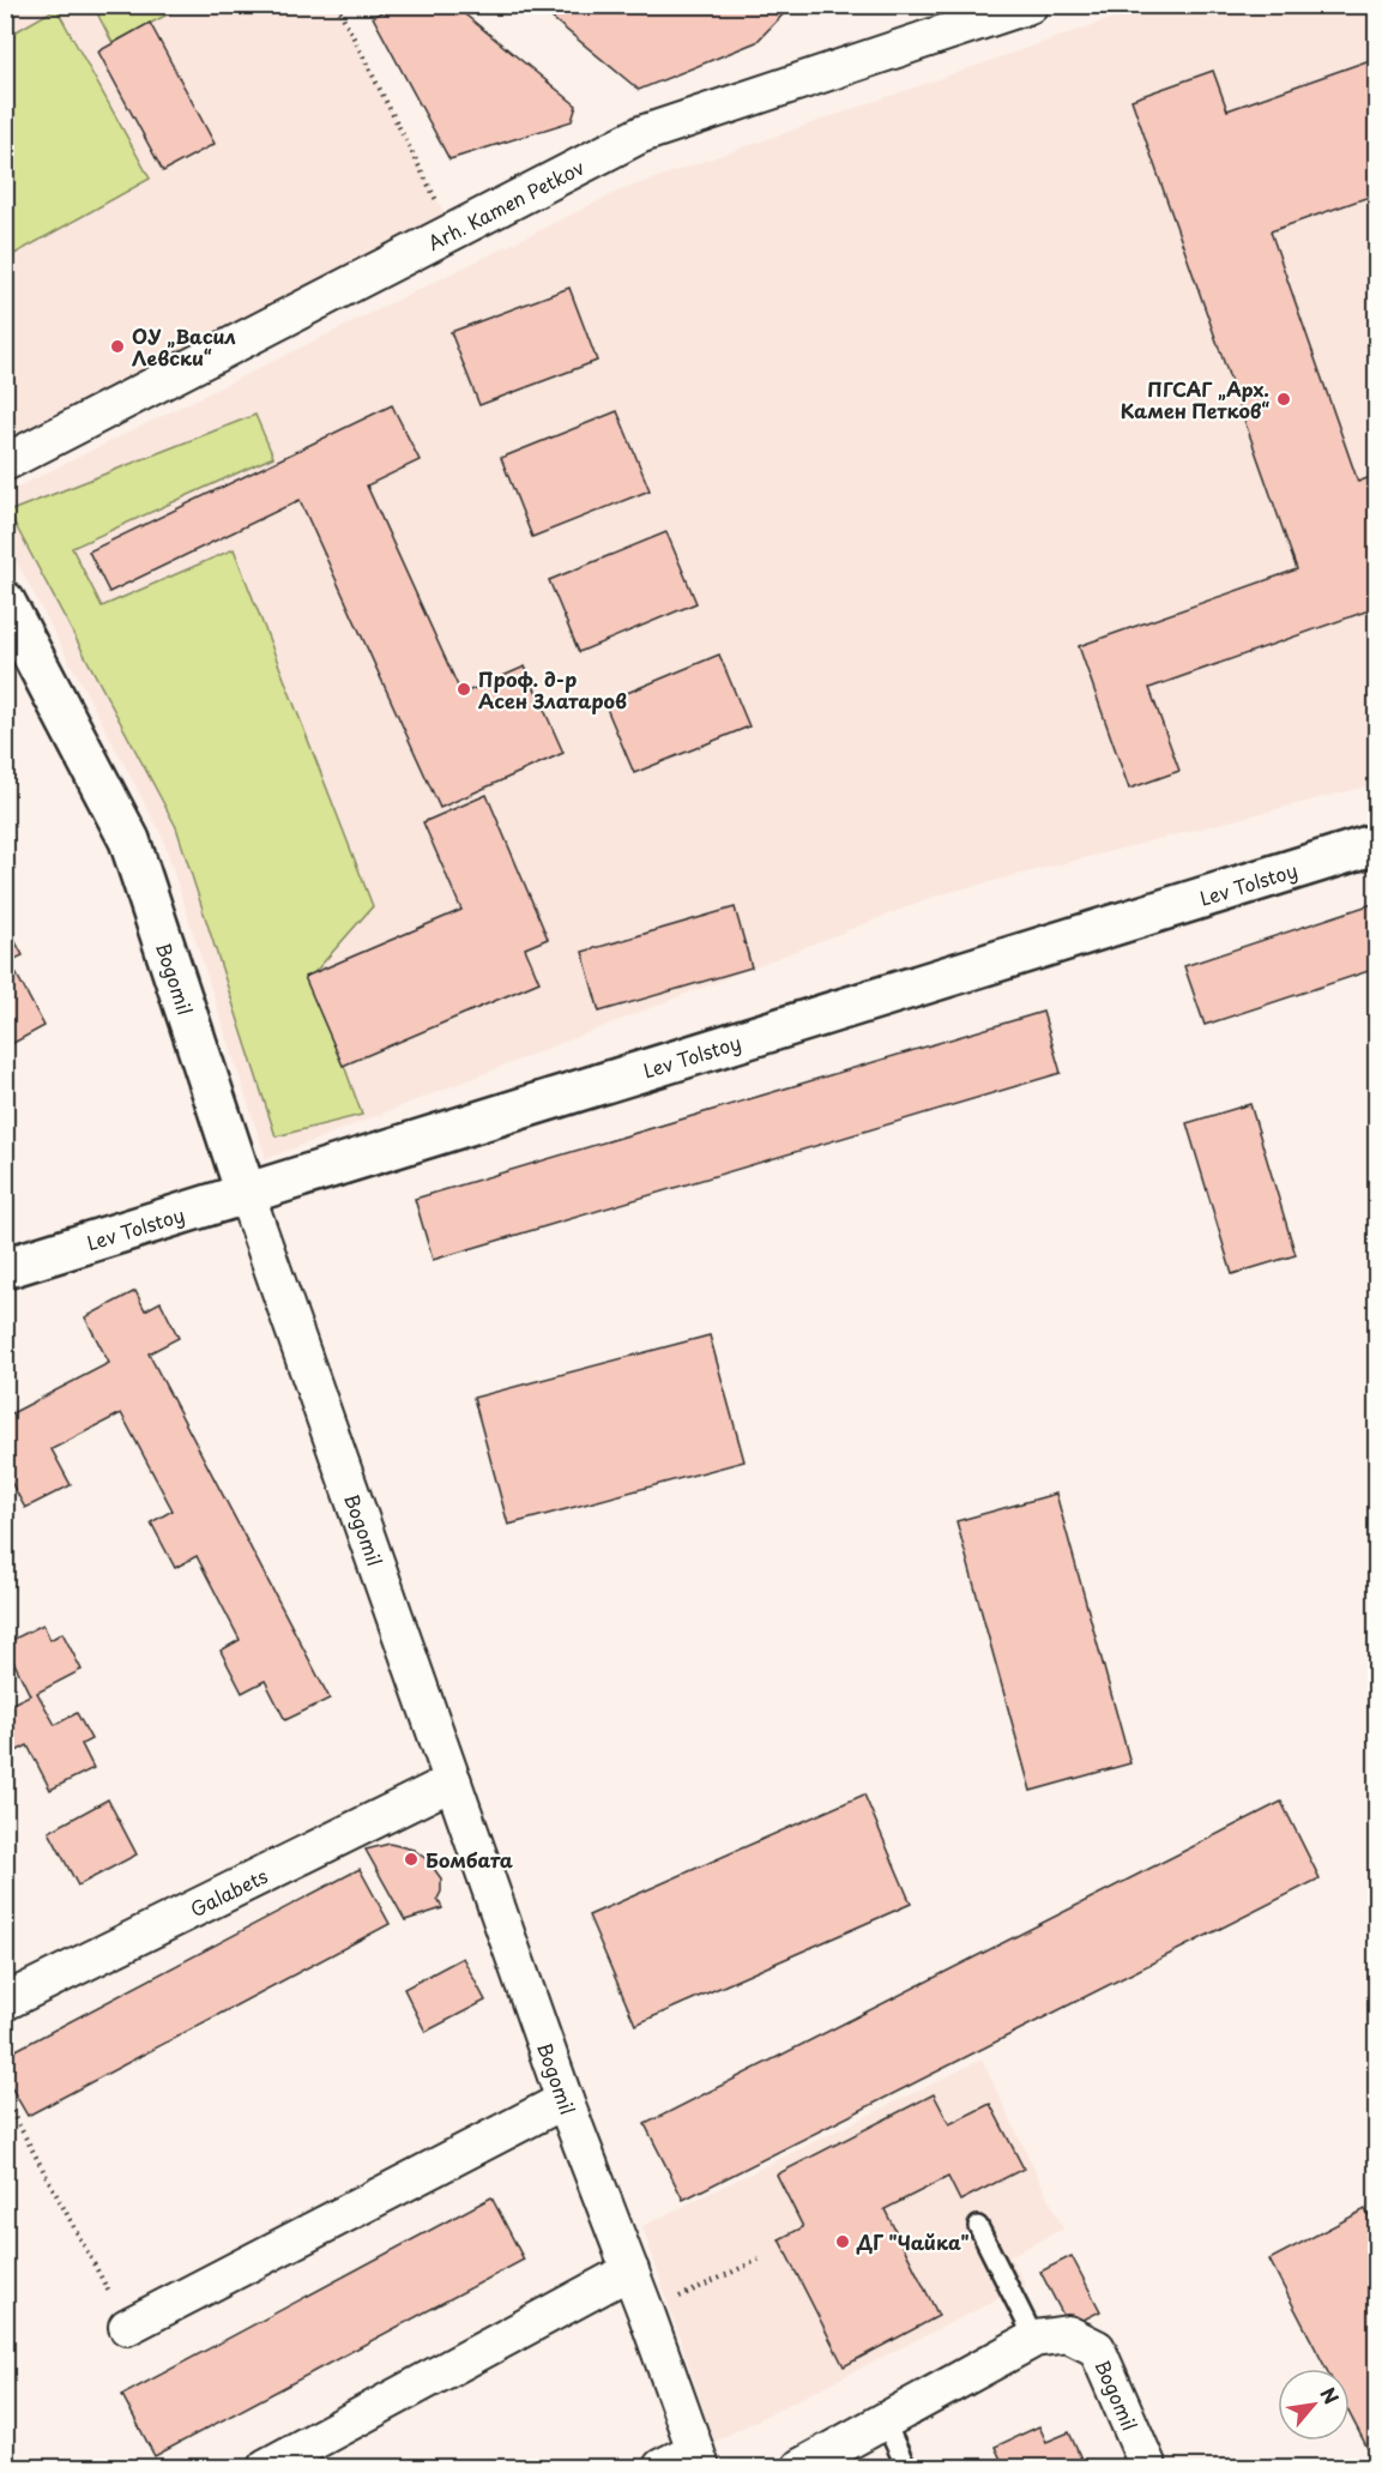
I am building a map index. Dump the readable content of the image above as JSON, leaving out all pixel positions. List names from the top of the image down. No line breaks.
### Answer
{"streets":{"street":["Arh. Kamen Petkov","Lev Tolstoy","Bogomil","Galabets"]},"crossings":[["Lev Tolstoy","Bogomil"],["Bogomil","Galabets"]],"places":["ОУ „Васил Левски“","ПГСАГ „Арх. Камен Петков“","Проф. д-р Асен Златаров","Бомбата","ДГ \"Чайка\""],"north":"top right"}
